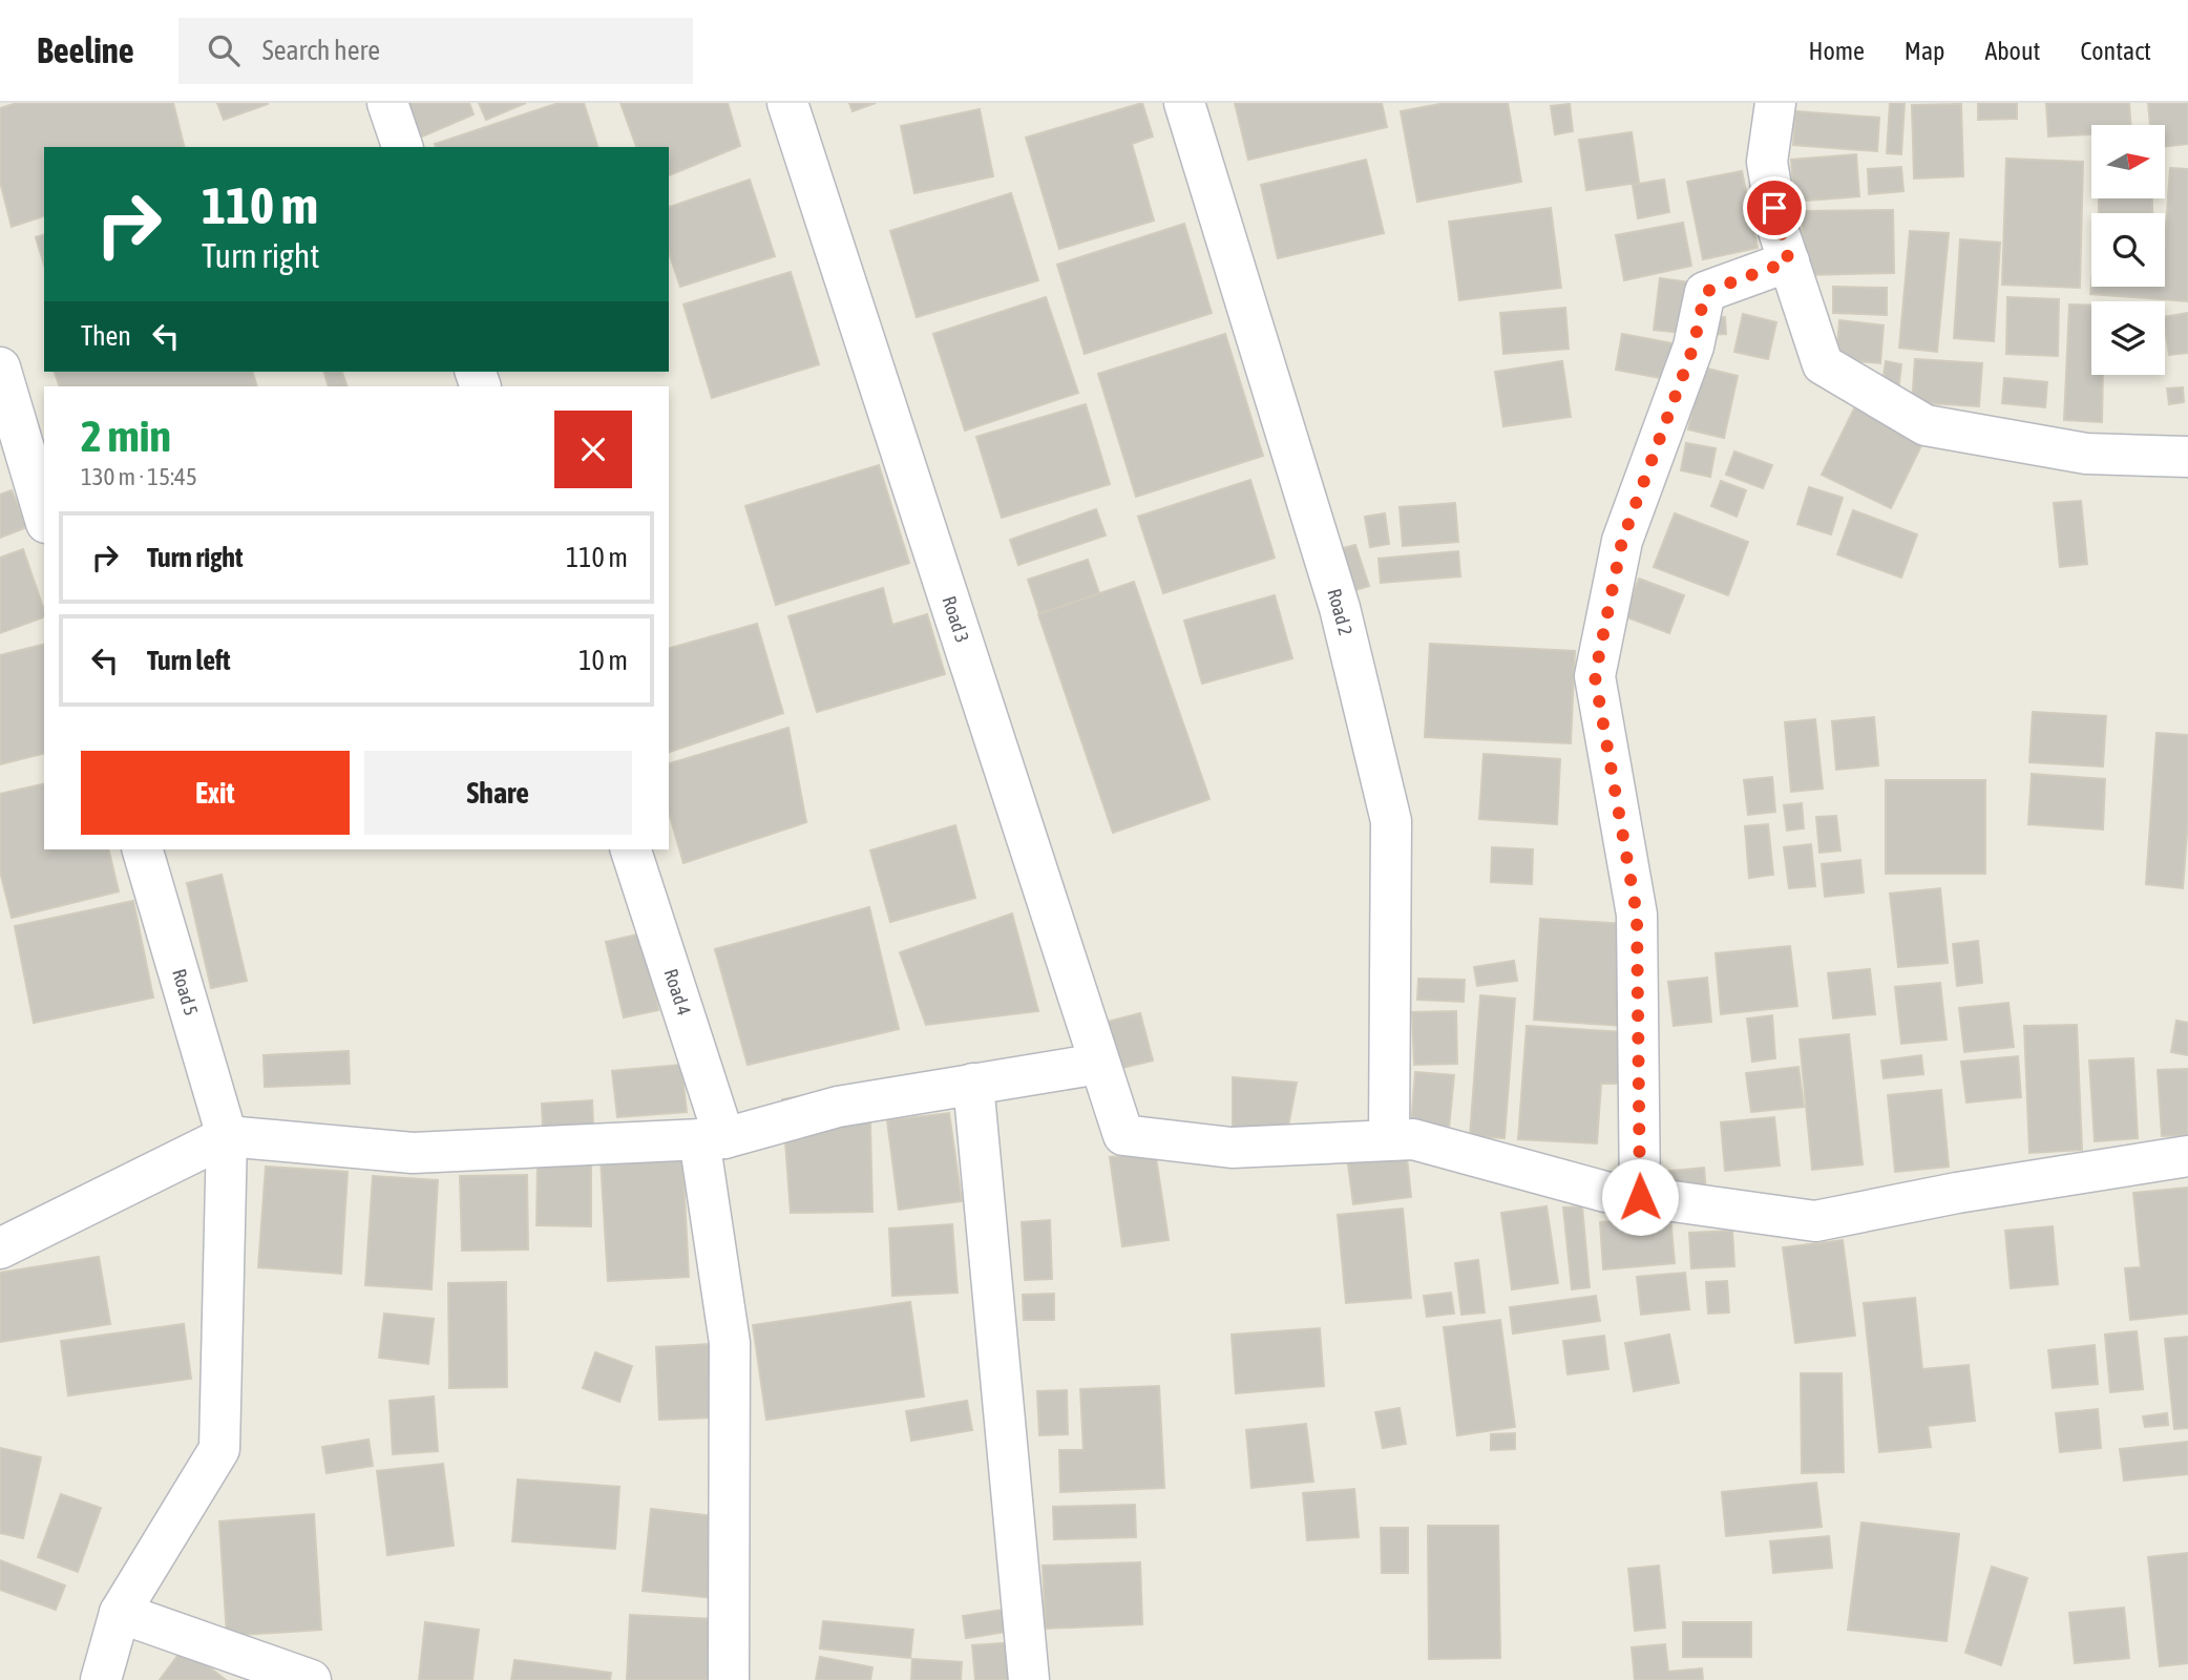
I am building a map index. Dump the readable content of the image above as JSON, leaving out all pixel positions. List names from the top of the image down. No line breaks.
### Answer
{"streets":{"street":["Road 2","Road 3","Road 5","Road 4"]},"crossings":[["Road 2","Road 3"]],"north":"right","page":{"header":"Beeline","search":"Search here","nav":["Home","Map","About","Contact"],"turn":["110 m","Turn right"],"then":"Then","heading":["2 min","130 m · 15:45"],"list":[{"name":"Turn right","value":"110 m"},{"name":"Turn left","value":"10 m"}],"buttons":["Exit","Share"]}}
